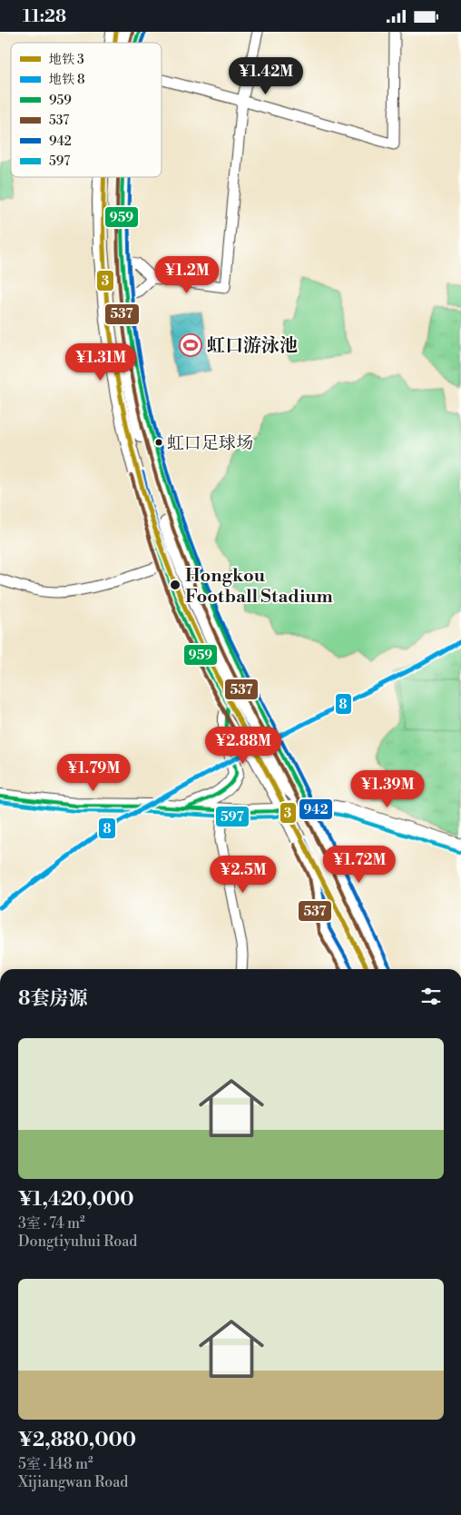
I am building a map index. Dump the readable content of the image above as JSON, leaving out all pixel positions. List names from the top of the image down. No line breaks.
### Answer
{"places":{"sports":["虹口游泳池"],"other":["虹口足球场","Hongkou Football Stadium"]},"lines":["metro line 3","transit line 959","transit line 537","transit line 942","metro line 8","transit line 597"],"legend":["地铁 3","地铁 8","959","537","942","597"],"page":{"status":"11:28","price":["¥1.42M","¥1.2M","¥1.31M","¥2.88M","¥1.79M","¥1.39M","¥1.72M","¥2.5M"],"heading":"8套房源","list":[{"name":"¥1,420,000","note":"3室 · 74 m² · Dongtiyuhui Road"},{"name":"¥2,880,000","note":"5室 · 148 m² · Xijiangwan Road"}]}}
